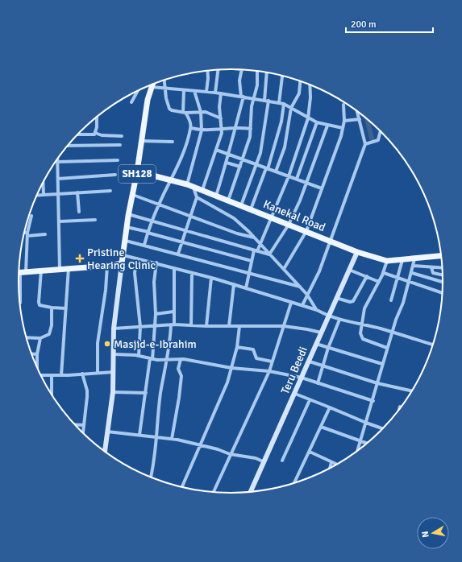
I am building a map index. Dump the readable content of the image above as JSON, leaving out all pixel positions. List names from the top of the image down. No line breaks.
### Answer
{"streets":{"main road":["SH128","Kanekal Road"],"street":["Teru Beedi"]},"crossings":[["SH128","Kanekal Road"],["Kanekal Road","Teru Beedi"]],"places":{"health":["Pristine Hearing Clinic"],"other":["Masjid-e-Ibrahim"]},"scale_bar":"200 m","north":"left"}
